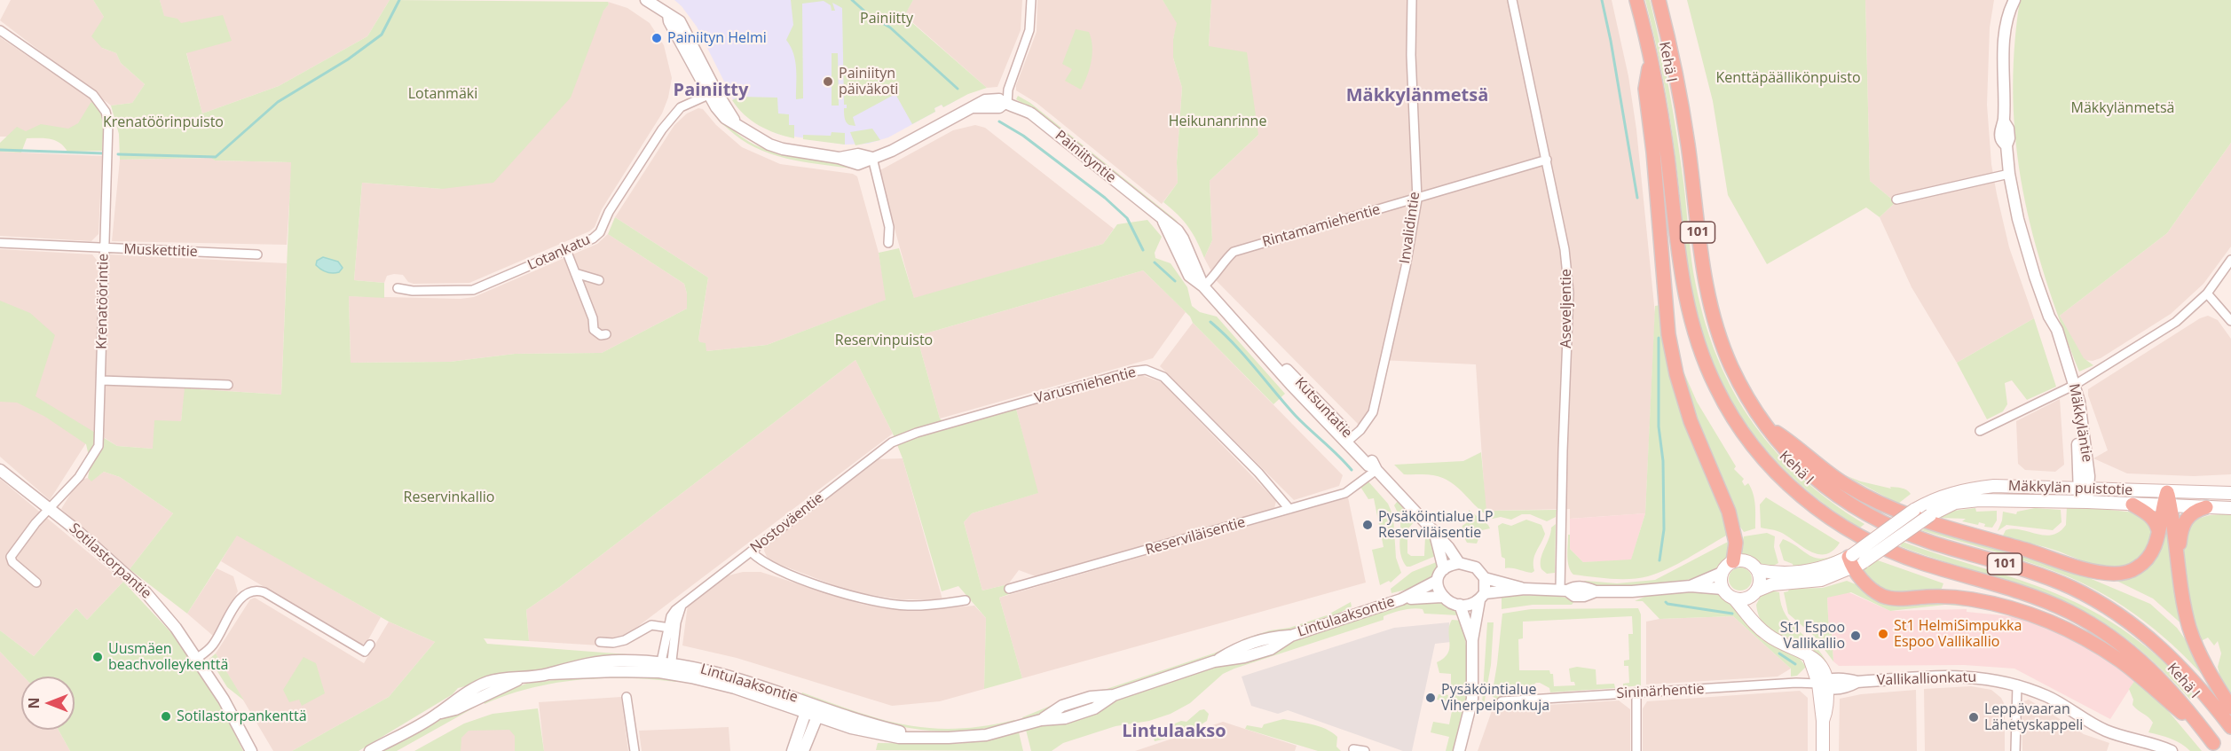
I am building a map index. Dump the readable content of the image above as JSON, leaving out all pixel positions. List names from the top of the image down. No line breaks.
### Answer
{"streets":{"highway":["Kehä I","101"],"main road":["Mäkkylän puistotie"],"street":["Painiityntie","Rintamamiehentie","Invalidintie","Muskettitie","Lotankatu","Krenatöörintie","Aseveljentie","Varusmiehentie","Kutsuntatie","Mäkkyläntie","Nostoväentie","Reserviläisentie","Sotilastorpantie","Lintulaaksontie","Vallikallionkatu","Sininärhentie"]},"crossings":[["Kehä I","101"],["Kehä I","Mäkkylän puistotie"],["Painiityntie","Rintamamiehentie"],["Painiityntie","Lotankatu"],["Painiityntie","Kutsuntatie"],["Rintamamiehentie","Invalidintie"],["Rintamamiehentie","Aseveljentie"],["Rintamamiehentie","Kutsuntatie"],["Invalidintie","Kutsuntatie"],["Muskettitie","Krenatöörintie"],["Krenatöörintie","Sotilastorpantie"],["Varusmiehentie","Nostoväentie"],["Varusmiehentie","Reserviläisentie"],["Kutsuntatie","Reserviläisentie"],["Kutsuntatie","Lintulaaksontie"],["Mäkkyläntie","Mäkkylän puistotie"],["Nostoväentie","Lintulaaksontie"],["Vallikallionkatu","Sininärhentie"]],"districts":["Painiitty","Mäkkylänmetsä","Lintulaakso"],"parks":["Painiitty","Kenttäpäällikönpuisto","Lotanmäki","Mäkkylänmetsä","Heikunanrinne","Krenatöörinpuisto","Reservinpuisto","Reservinkallio"],"places":["Painiityn Helmi","Painiityn päiväkoti","Pysäköintialue LP Reserviläisentie","St1 HelmiSimpukka Espoo Vallikallio","St1 Espoo Vallikallio","Uusmäen beachvolleykenttä","Pysäköintialue Viherpeiponkuja","Sotilastorpankenttä","Leppävaaran Lähetyskappeli"],"north":"left"}
